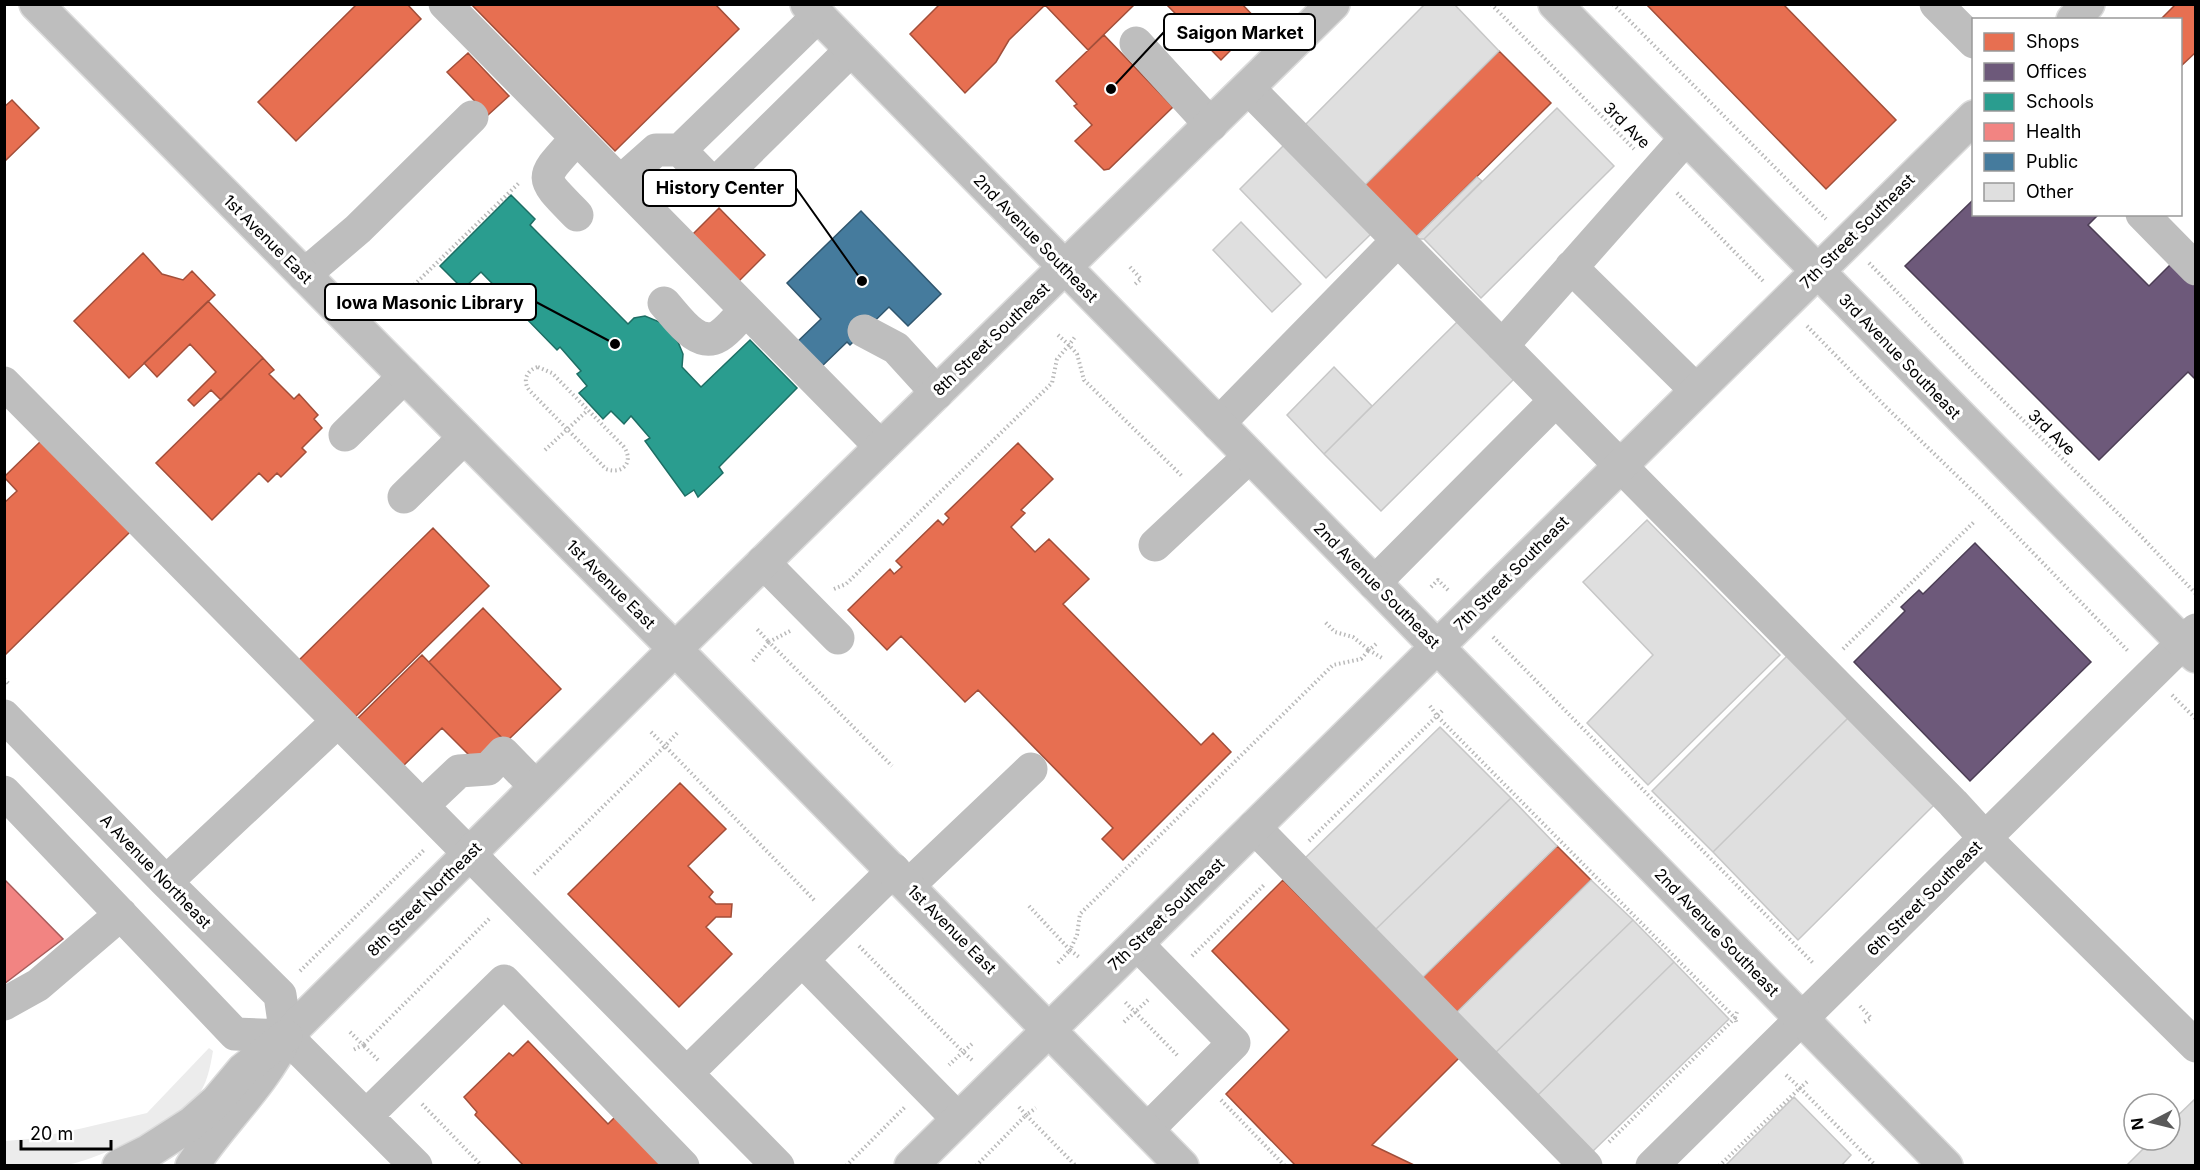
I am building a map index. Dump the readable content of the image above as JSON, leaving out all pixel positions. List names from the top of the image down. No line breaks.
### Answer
{"streets":{"main road":["7th Street Southeast","2nd Avenue Southeast","1st Avenue East","8th Street Southeast","3rd Avenue Southeast","A Avenue Northeast","6th Street Southeast","8th Street Northeast"],"path":["3rd Ave"]},"crossings":[["7th Street Southeast","2nd Avenue Southeast"],["7th Street Southeast","1st Avenue East"],["7th Street Southeast","3rd Avenue Southeast"],["2nd Avenue Southeast","8th Street Southeast"],["2nd Avenue Southeast","6th Street Southeast"],["1st Avenue East","8th Street Southeast"],["1st Avenue East","8th Street Northeast"],["8th Street Southeast","8th Street Northeast"],["3rd Avenue Southeast","6th Street Southeast"],["A Avenue Northeast","8th Street Northeast"]],"places":["Saigon Market","History Center","Iowa Masonic Library"],"legend":["Shops","Offices","Schools","Health","Public","Other"],"scale_bar":"20 m","north":"left"}
